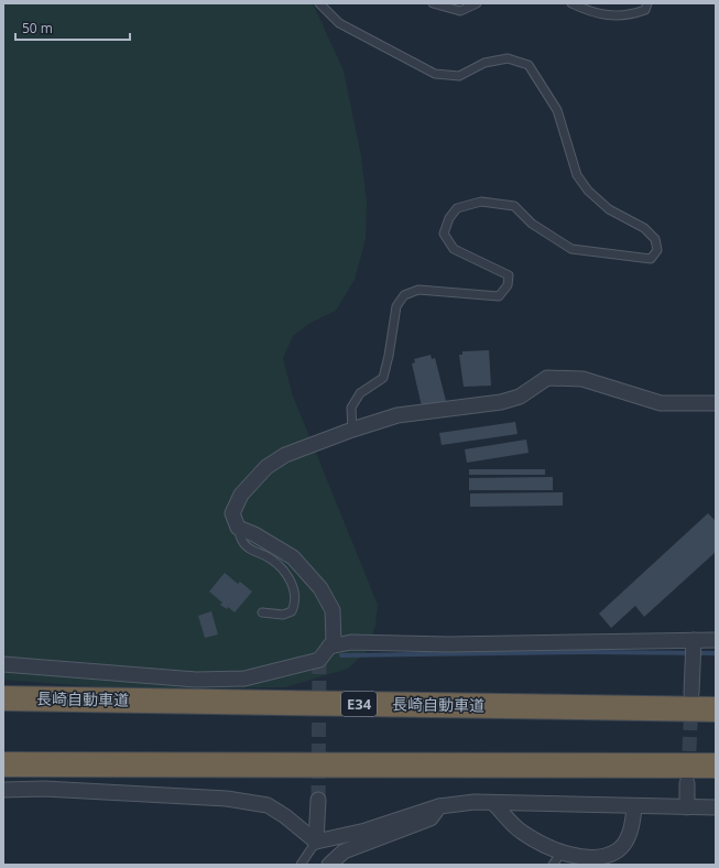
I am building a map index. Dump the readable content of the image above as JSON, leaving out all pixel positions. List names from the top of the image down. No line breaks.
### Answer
{"streets":{"highway":["長崎自動車道","E34"]},"scale_bar":"50 m"}
